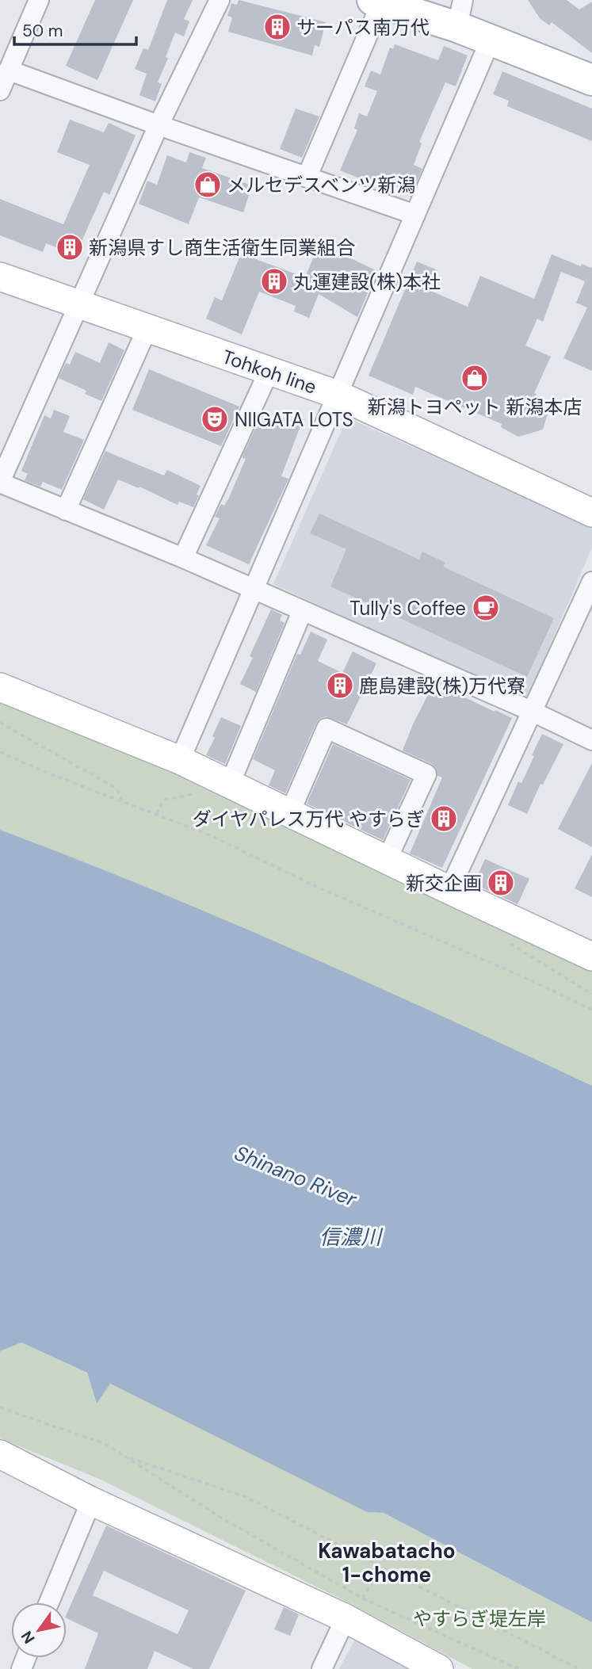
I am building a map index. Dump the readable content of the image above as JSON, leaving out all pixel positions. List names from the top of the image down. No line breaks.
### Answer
{"streets":{"street":["Tohkoh line"]},"districts":["Kawabatacho 1-chome"],"water":["Shinano River","信濃川"],"parks":["やすらぎ堤左岸"],"places":{"building":["サーパス南万代","新潟県すし商生活衛生同業組合","丸運建設(株)本社","鹿島建設(株)万代寮","ダイヤパレス万代 やすらぎ","新交企画"],"shop":["メルセデスベンツ新潟","新潟トヨペット 新潟本店"],"theatre":["NIIGATA LOTS"],"cafe":["Tully's Coffee"]},"scale_bar":"50 m","north":"bottom left"}
